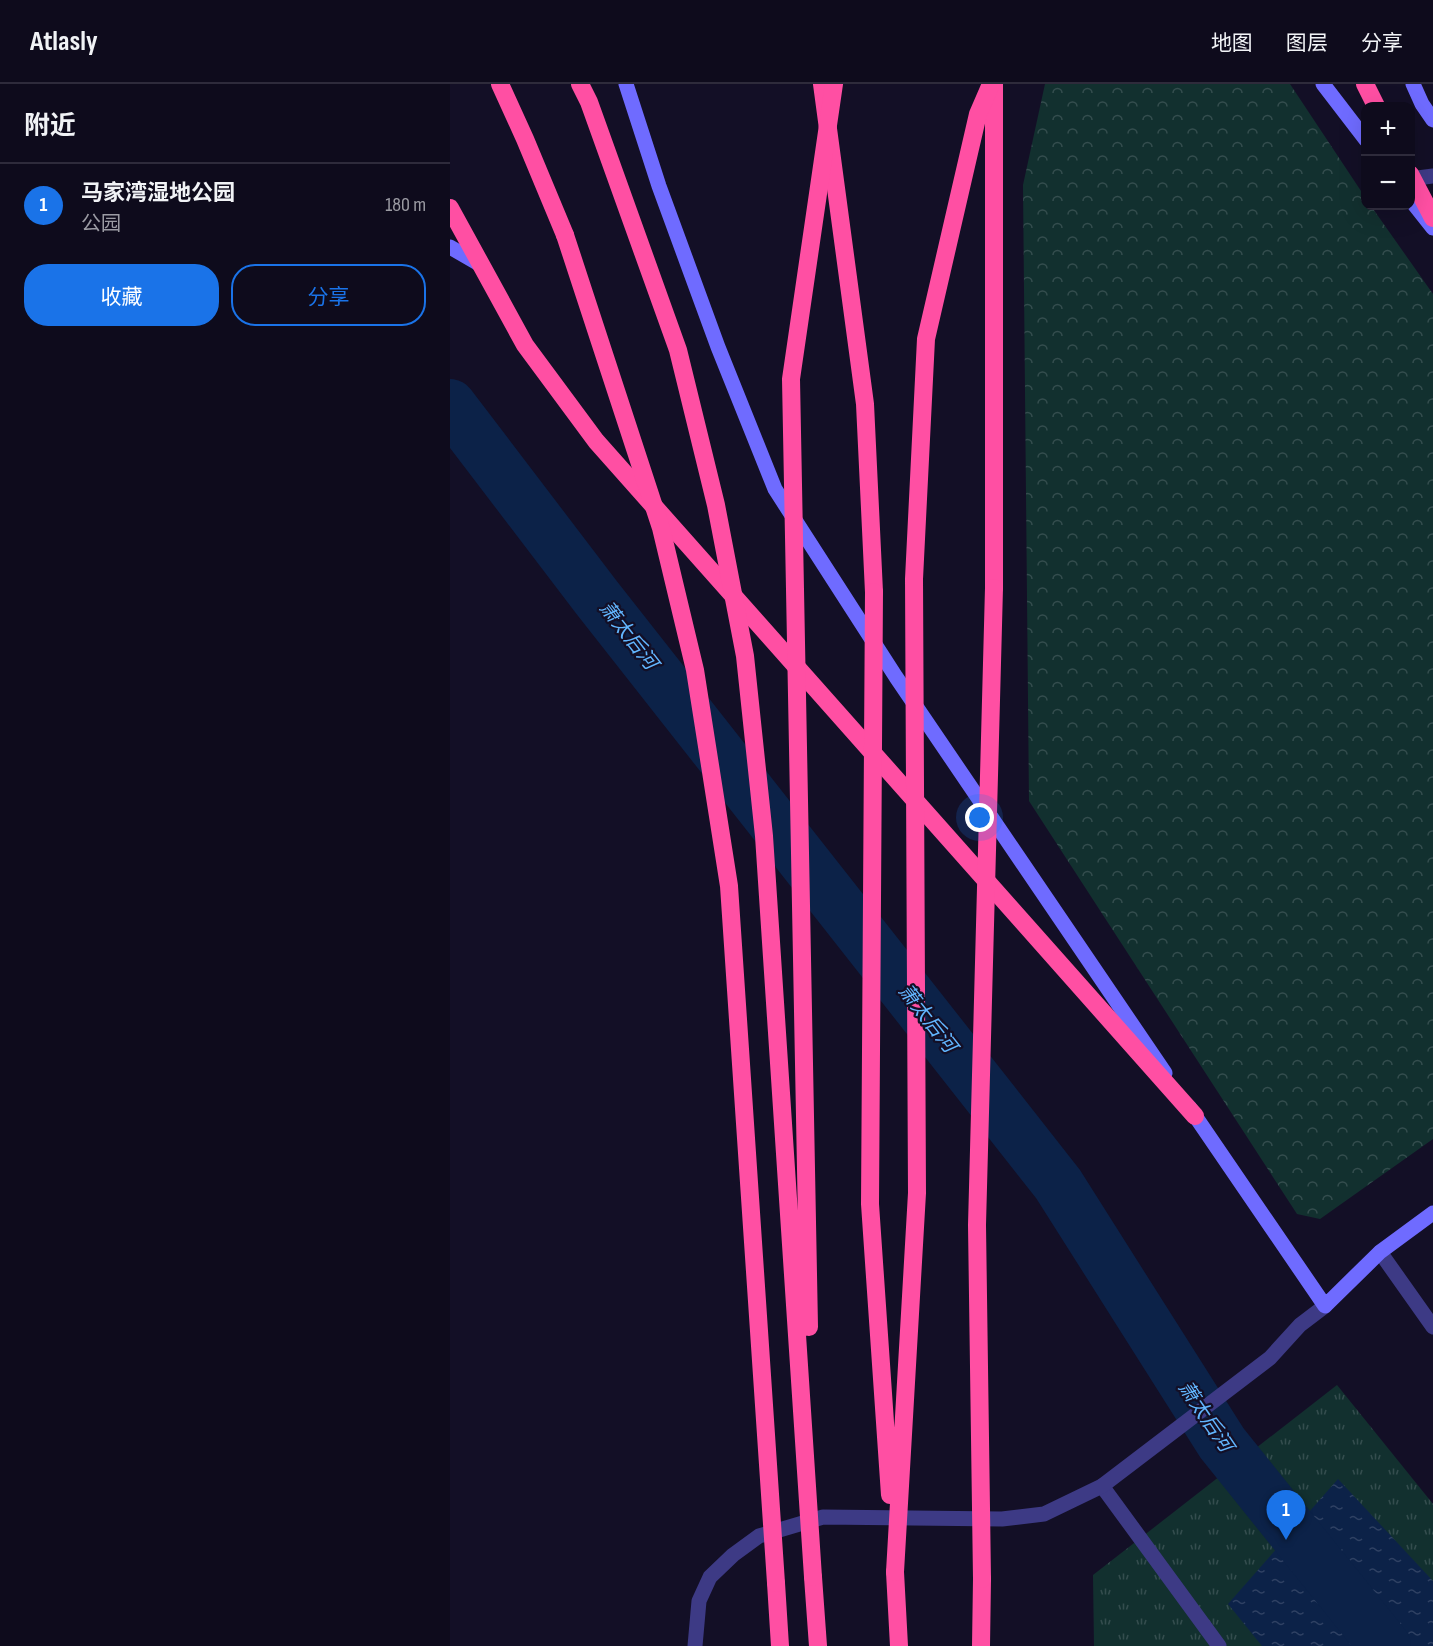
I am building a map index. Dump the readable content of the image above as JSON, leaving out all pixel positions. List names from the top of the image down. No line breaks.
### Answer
{"water":["萧太后河"],"page":{"header":"Atlasly","nav":["地图","图层","分享"],"heading":"附近","map_buttons":["+","−"],"list":[{"mark":"1","name":"马家湾湿地公园","note":"公园","value":"180 m"}],"buttons":["收藏","分享"],"pins":"1"}}
